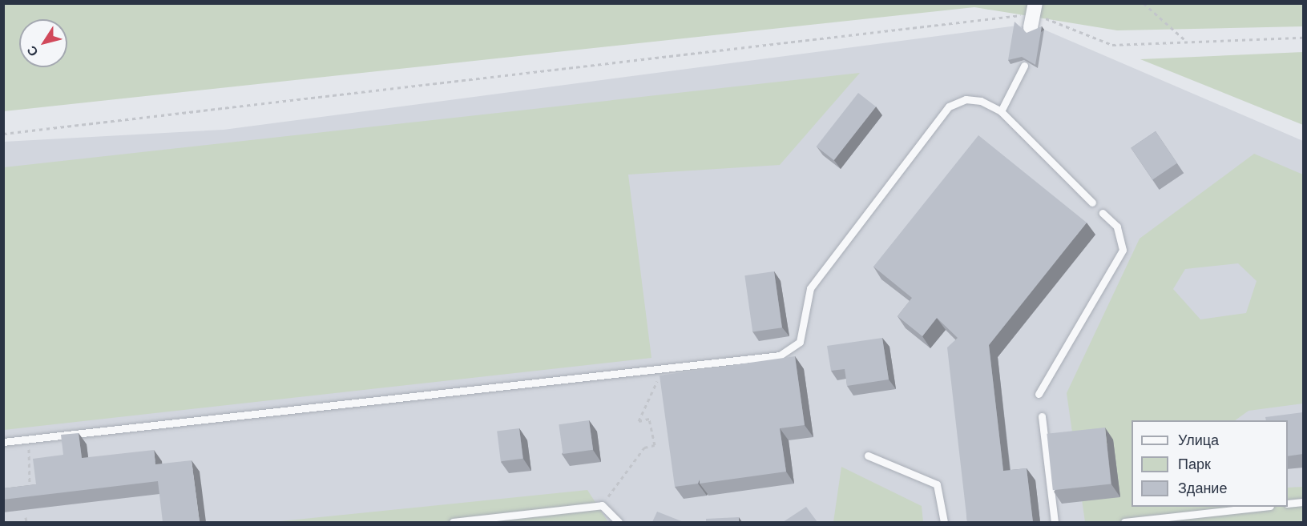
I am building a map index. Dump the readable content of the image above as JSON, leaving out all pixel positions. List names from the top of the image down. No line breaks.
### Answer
{"legend":["Улица","Парк","Здание"],"north":"bottom left"}
